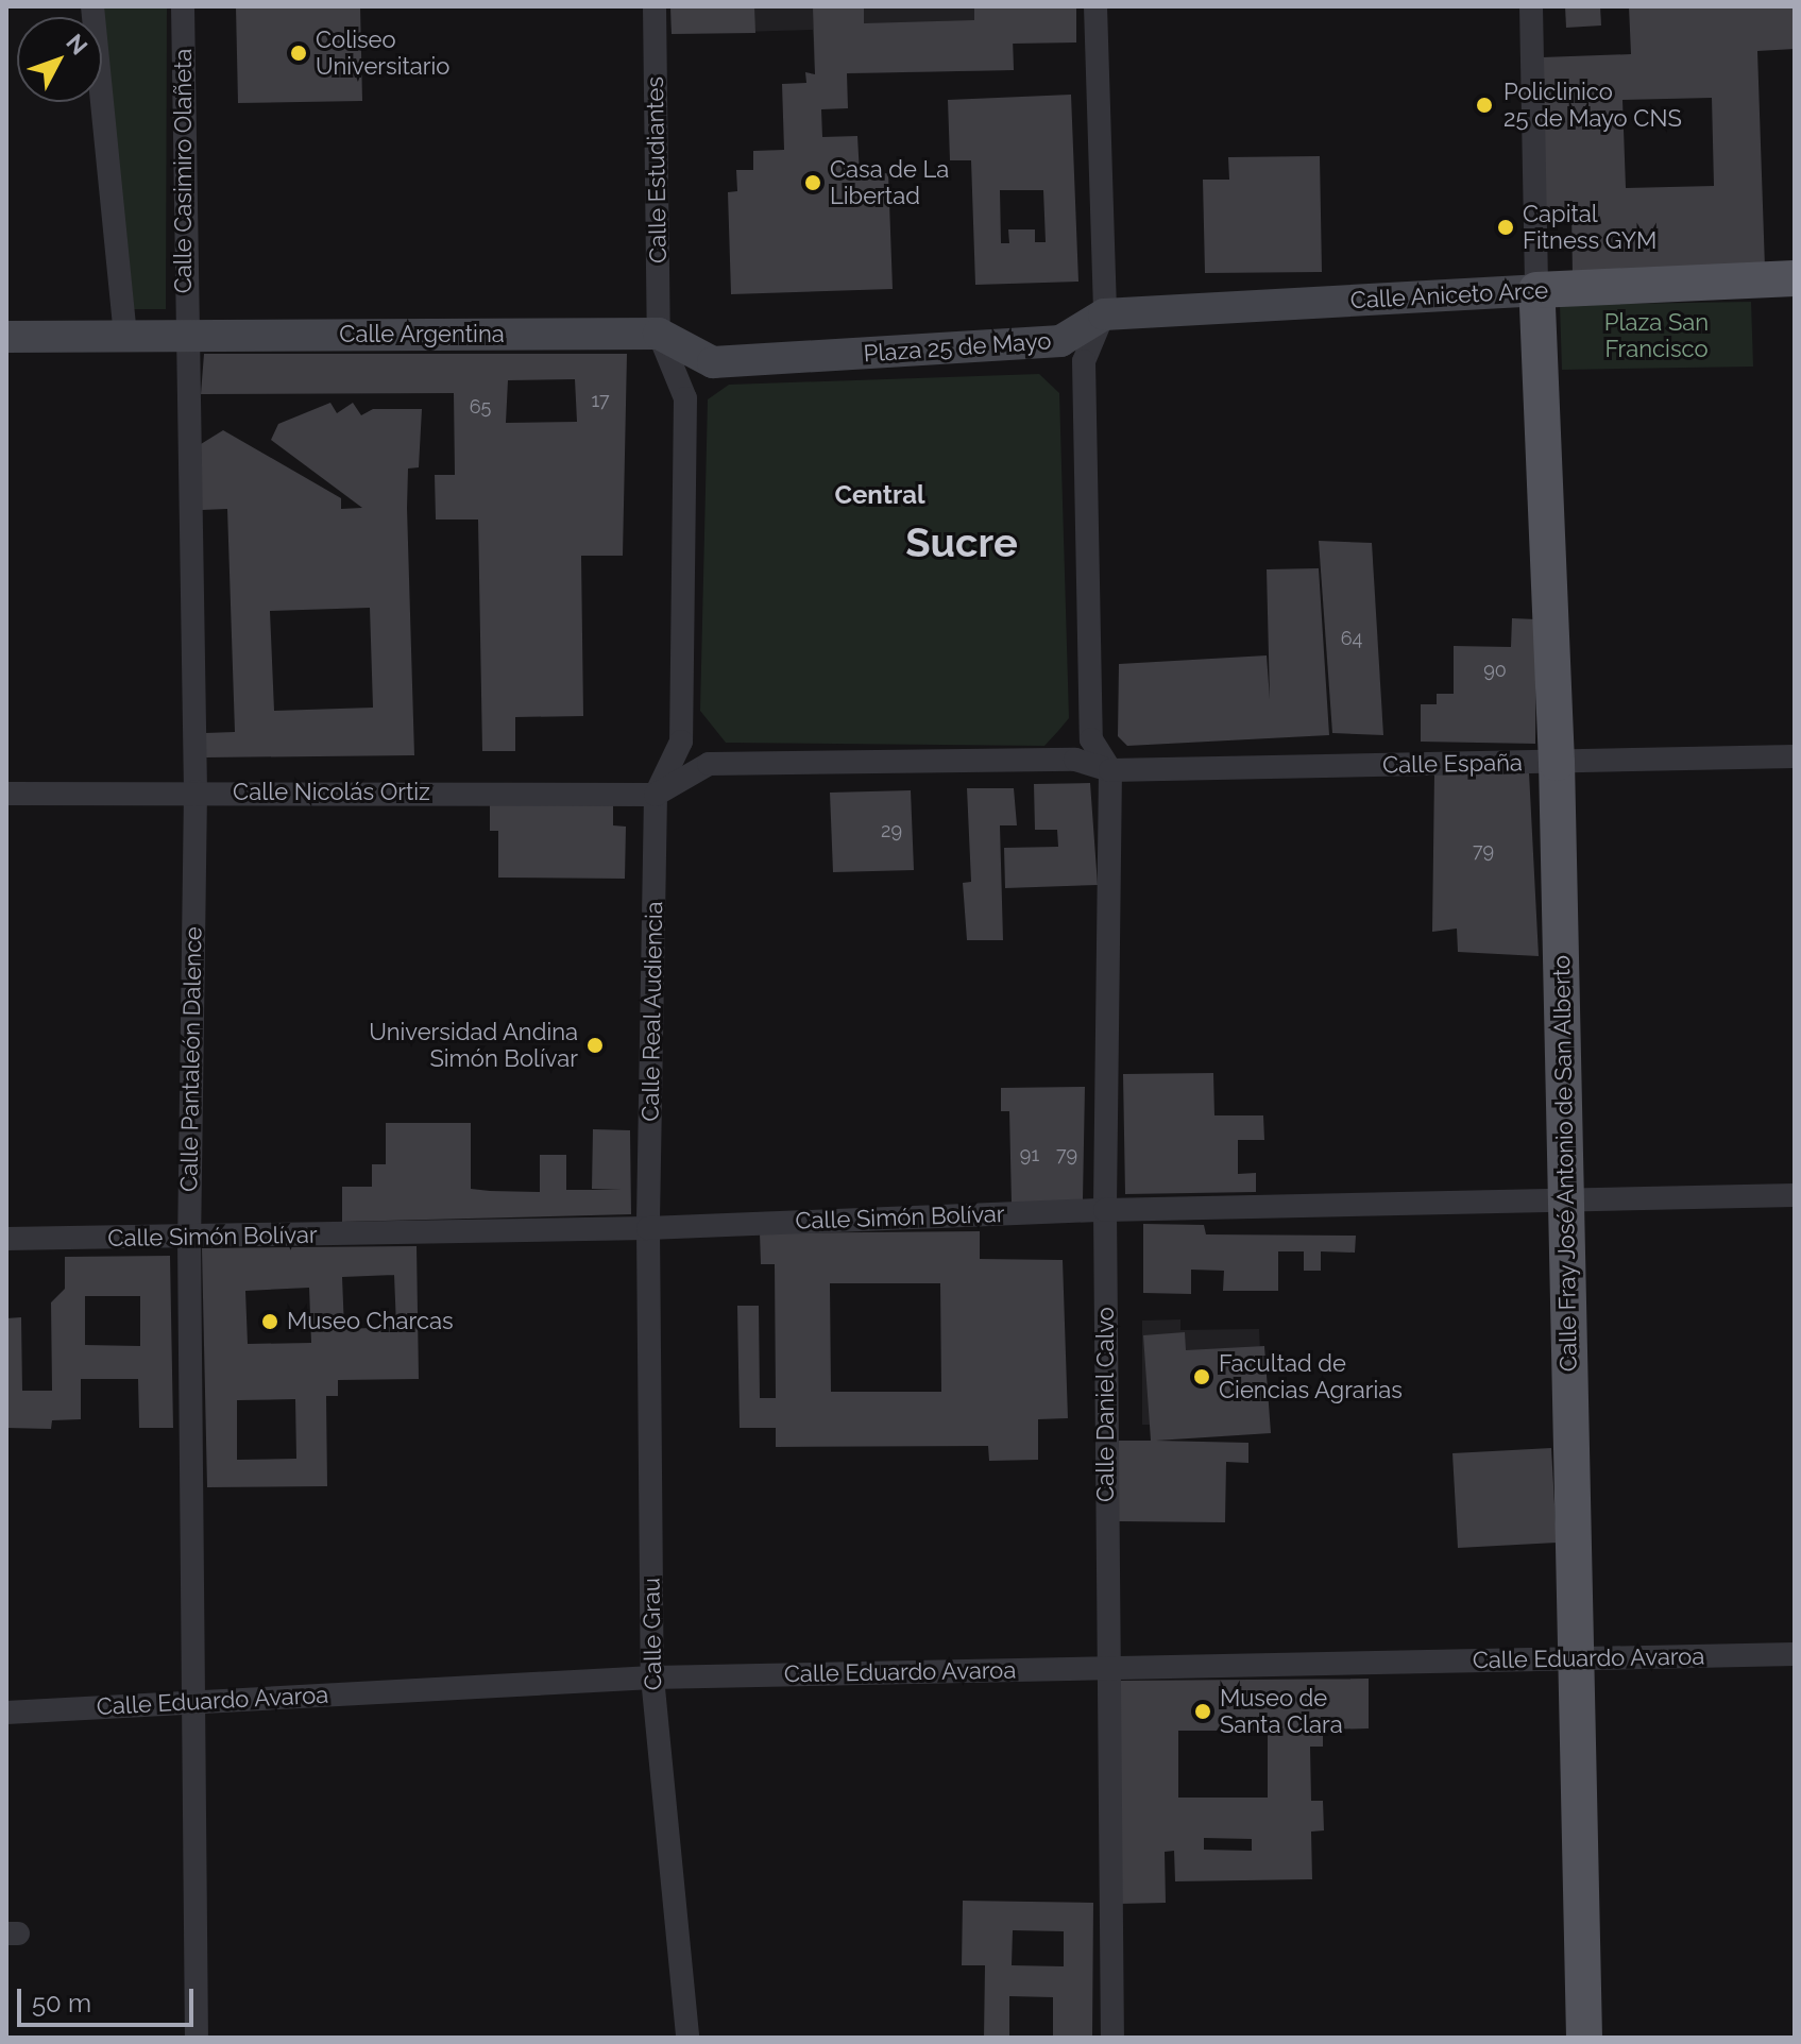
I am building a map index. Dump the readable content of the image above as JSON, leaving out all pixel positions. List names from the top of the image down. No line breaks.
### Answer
{"streets":{"main road":["Calle Aniceto Arce","Calle Argentina","Plaza 25 de Mayo","Calle Fray José Antonio de San Alberto"],"street":["Calle Estudiantes","Calle Casimiro Olañeta","Calle España","Calle Nicolás Ortiz","Calle Real Audiencia","Calle Pantaleón Dalence","Calle Simón Bolívar","Calle Daniel Calvo","Calle Grau","Calle Eduardo Avaroa"]},"crossings":[["Calle Estudiantes","Calle Argentina"],["Calle Estudiantes","Plaza 25 de Mayo"],["Calle Casimiro Olañeta","Calle Argentina"],["Calle Casimiro Olañeta","Calle Pantaleón Dalence"],["Calle Aniceto Arce","Plaza 25 de Mayo"],["Calle Aniceto Arce","Calle Fray José Antonio de San Alberto"],["Calle Argentina","Plaza 25 de Mayo"],["Calle Argentina","Calle Pantaleón Dalence"],["Plaza 25 de Mayo","Calle España"],["Plaza 25 de Mayo","Calle Daniel Calvo"],["Calle España","Calle Fray José Antonio de San Alberto"],["Calle España","Calle Daniel Calvo"],["Calle Nicolás Ortiz","Calle Real Audiencia"],["Calle Nicolás Ortiz","Calle Pantaleón Dalence"],["Calle Real Audiencia","Calle Simón Bolívar"],["Calle Real Audiencia","Calle Grau"],["Calle Pantaleón Dalence","Calle Simón Bolívar"],["Calle Pantaleón Dalence","Calle Eduardo Avaroa"],["Calle Fray José Antonio de San Alberto","Calle Simón Bolívar"],["Calle Fray José Antonio de San Alberto","Calle Eduardo Avaroa"],["Calle Simón Bolívar","Calle Daniel Calvo"],["Calle Simón Bolívar","Calle Grau"],["Calle Daniel Calvo","Calle Eduardo Avaroa"],["Calle Grau","Calle Eduardo Avaroa"]],"districts":["Central","Sucre"],"parks":["Plaza San Francisco"],"places":["Coliseo Universitario","Policlinico 25 de Mayo CNS","Casa de La Libertad","Capital Fitness GYM","Universidad Andina Simón Bolívar","Museo Charcas","Facultad de Ciencias Agrarias","Museo de Santa Clara"],"house_numbers":["17","65","64","90","29","79","91","79"],"scale_bar":"50 m","north":"top right"}
